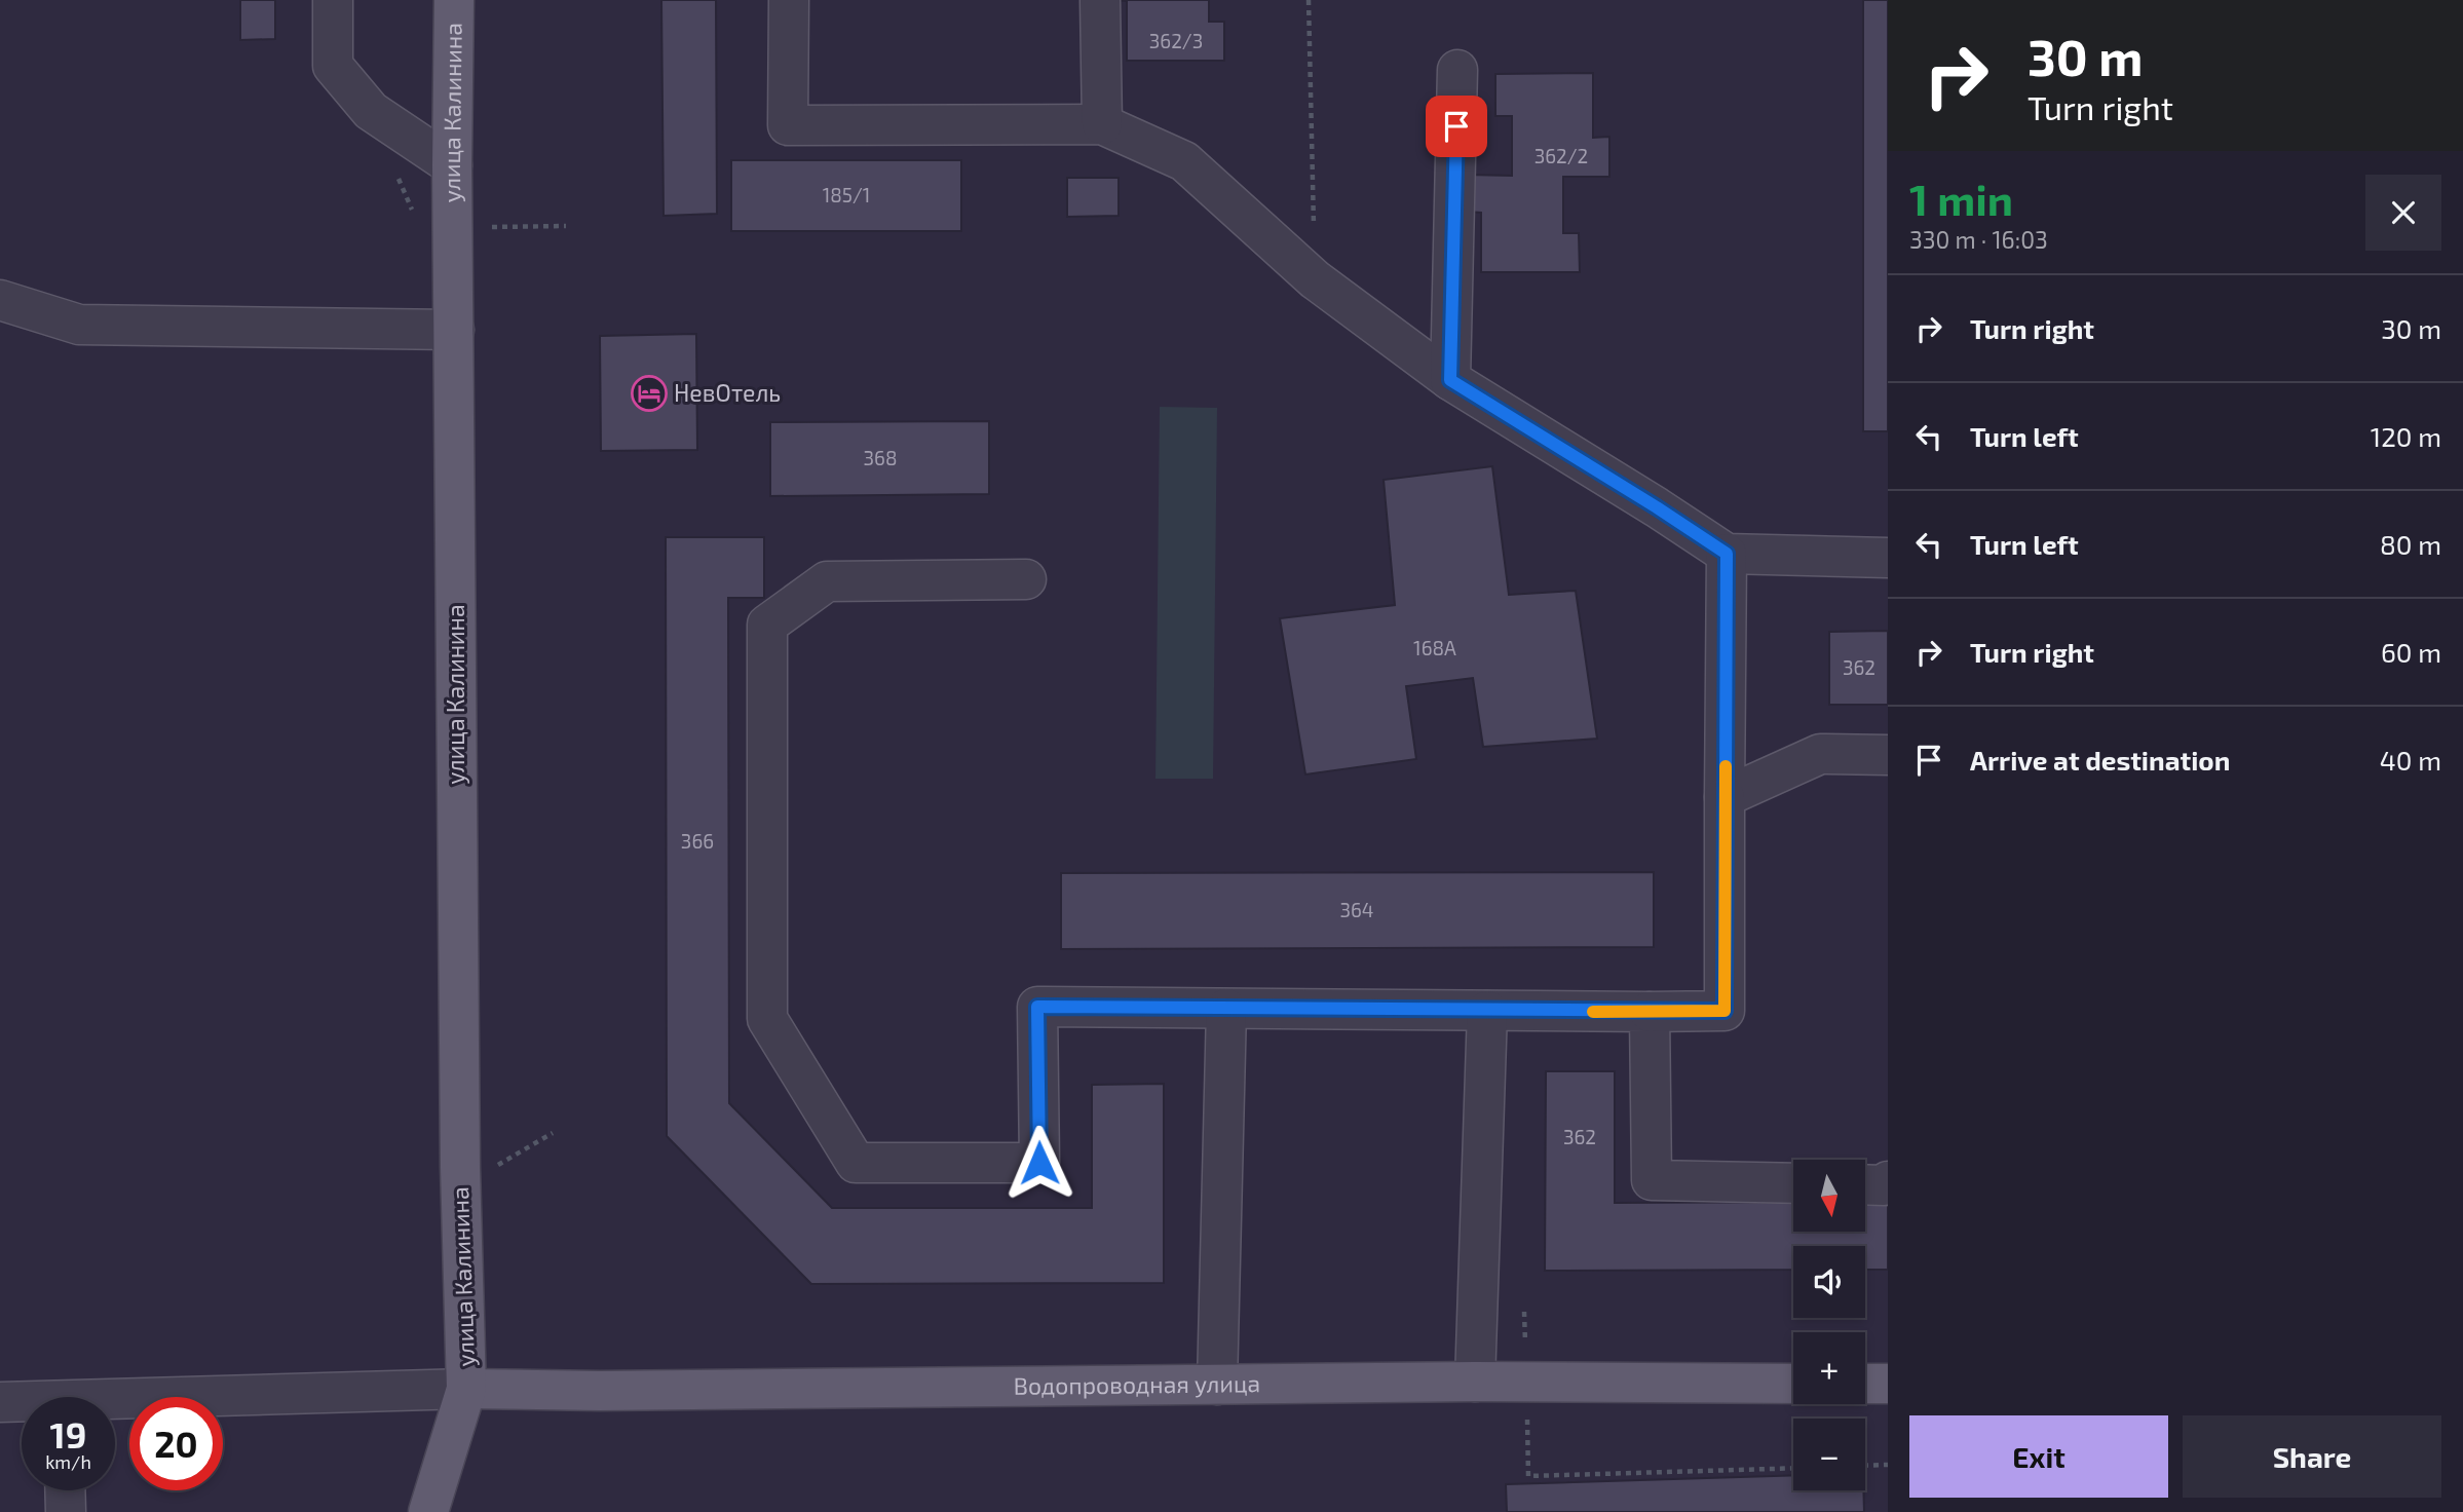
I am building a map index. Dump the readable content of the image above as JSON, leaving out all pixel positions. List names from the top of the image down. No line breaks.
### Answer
{"streets":{"main road":["улица Калинина","Водопроводная улица"]},"crossings":[["улица Калинина","Водопроводная улица"]],"places":{"hotel":["НевОтель"]},"house_numbers":["362/3","362/2","185/1","368","168А","362","366","364","362"],"north":"bottom","page":{"turn":["30 m","Turn right"],"heading":["1 min","330 m · 16:03"],"list":[{"name":"Turn right","value":"30 m"},{"name":"Turn left","value":"120 m"},{"name":"Turn left","value":"80 m"},{"name":"Turn right","value":"60 m"},{"name":"Arrive at destination","value":"40 m"}],"map_buttons":["+","−"],"speed":"19 km/h","limit":"20","buttons":["Exit","Share"]}}
